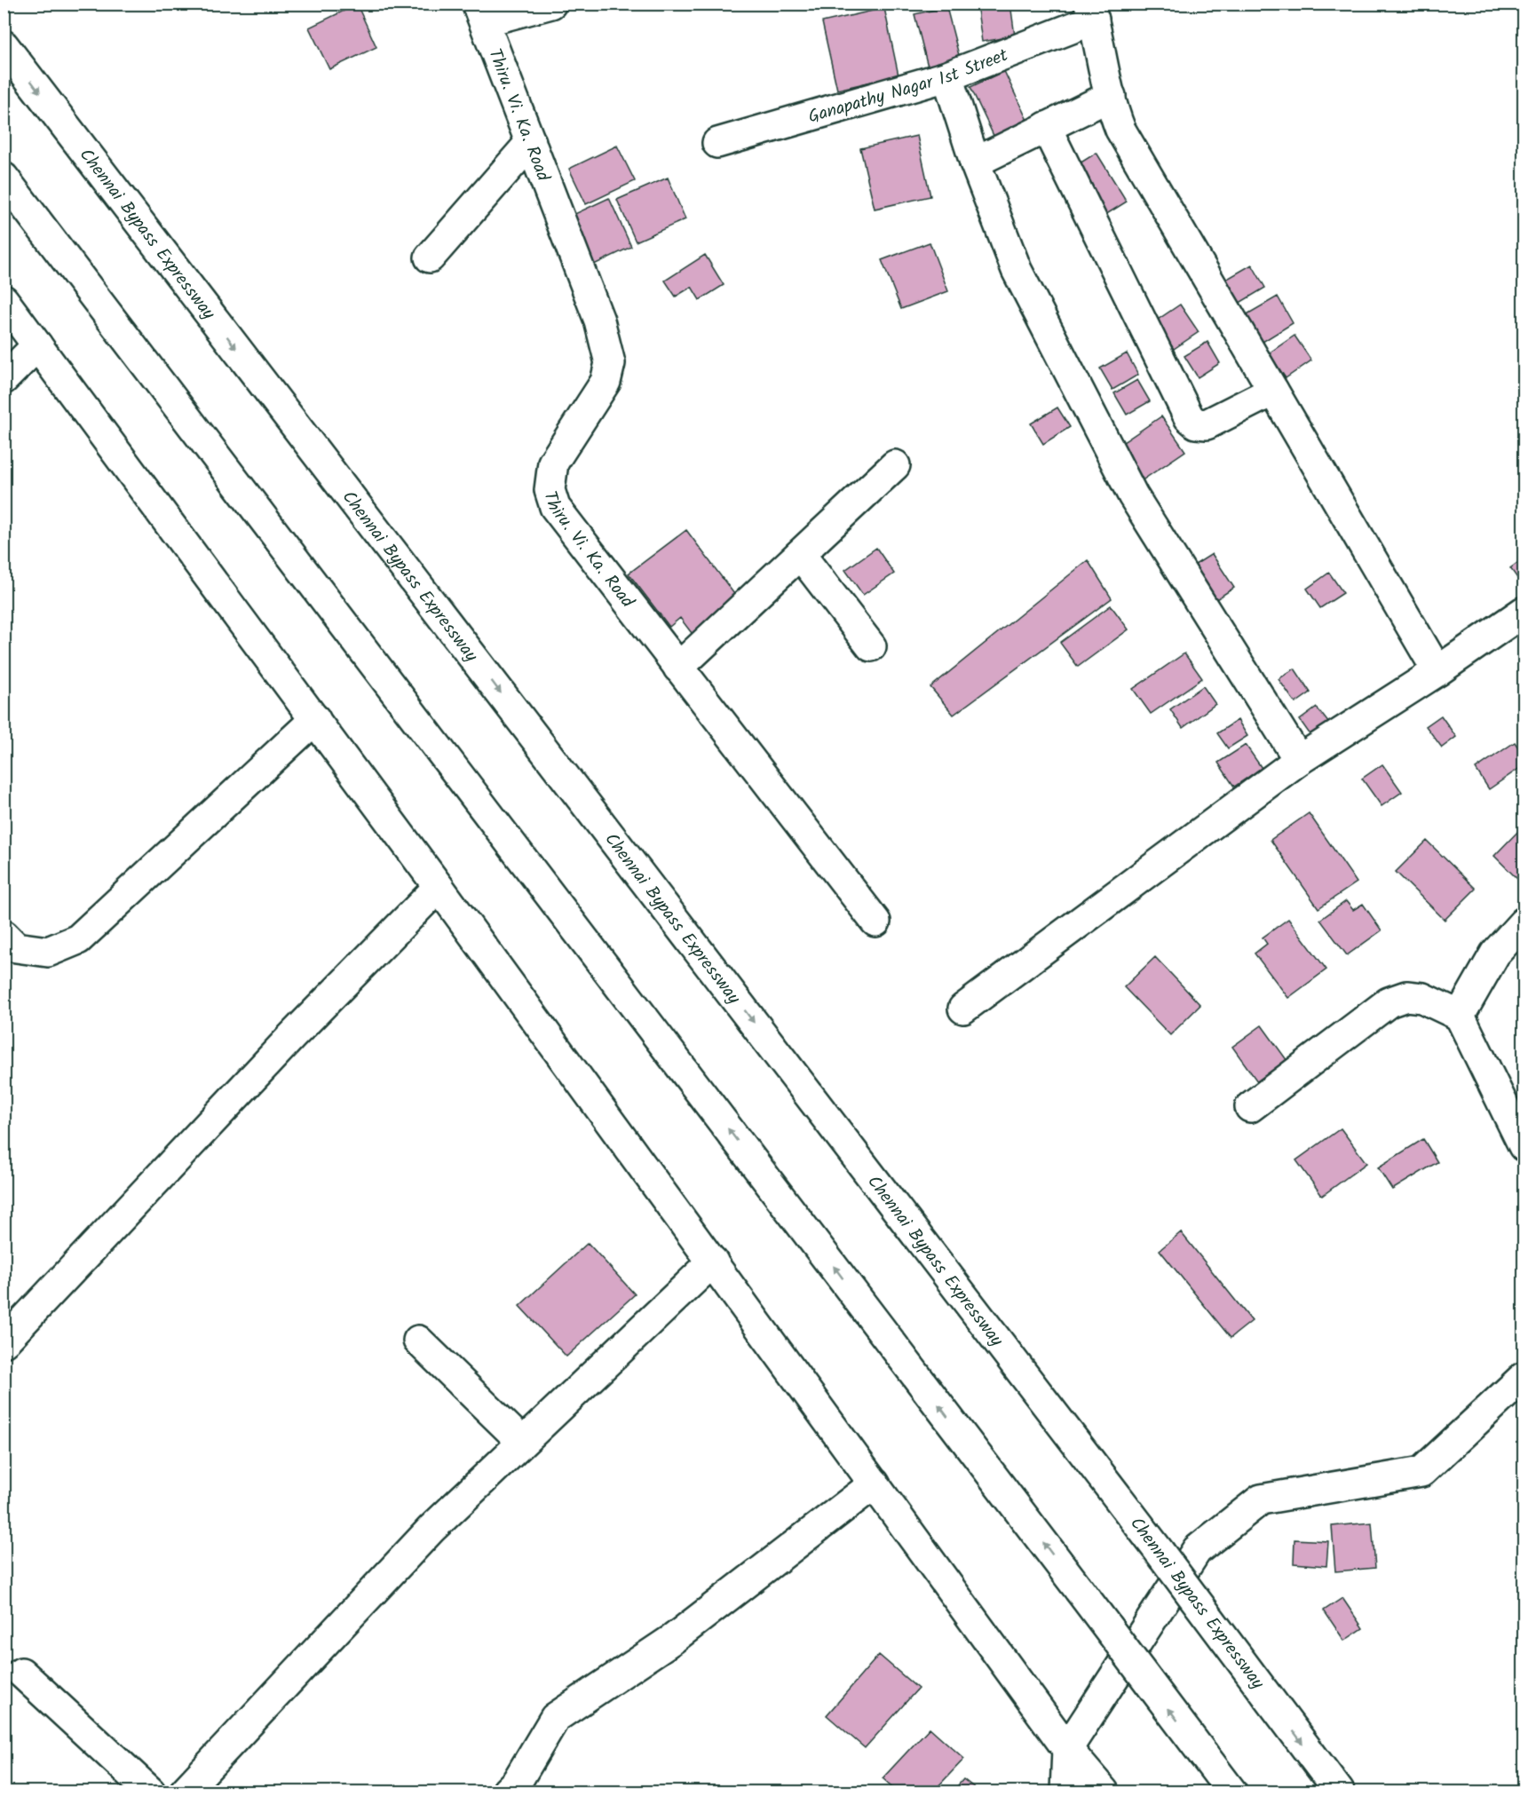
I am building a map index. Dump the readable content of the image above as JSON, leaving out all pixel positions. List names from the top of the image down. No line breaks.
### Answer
{"streets":{"main road":["Ganapathy Nagar 1st Street","Thiru. Vi. Ka. Road","Chennai Bypass Expressway"]}}
